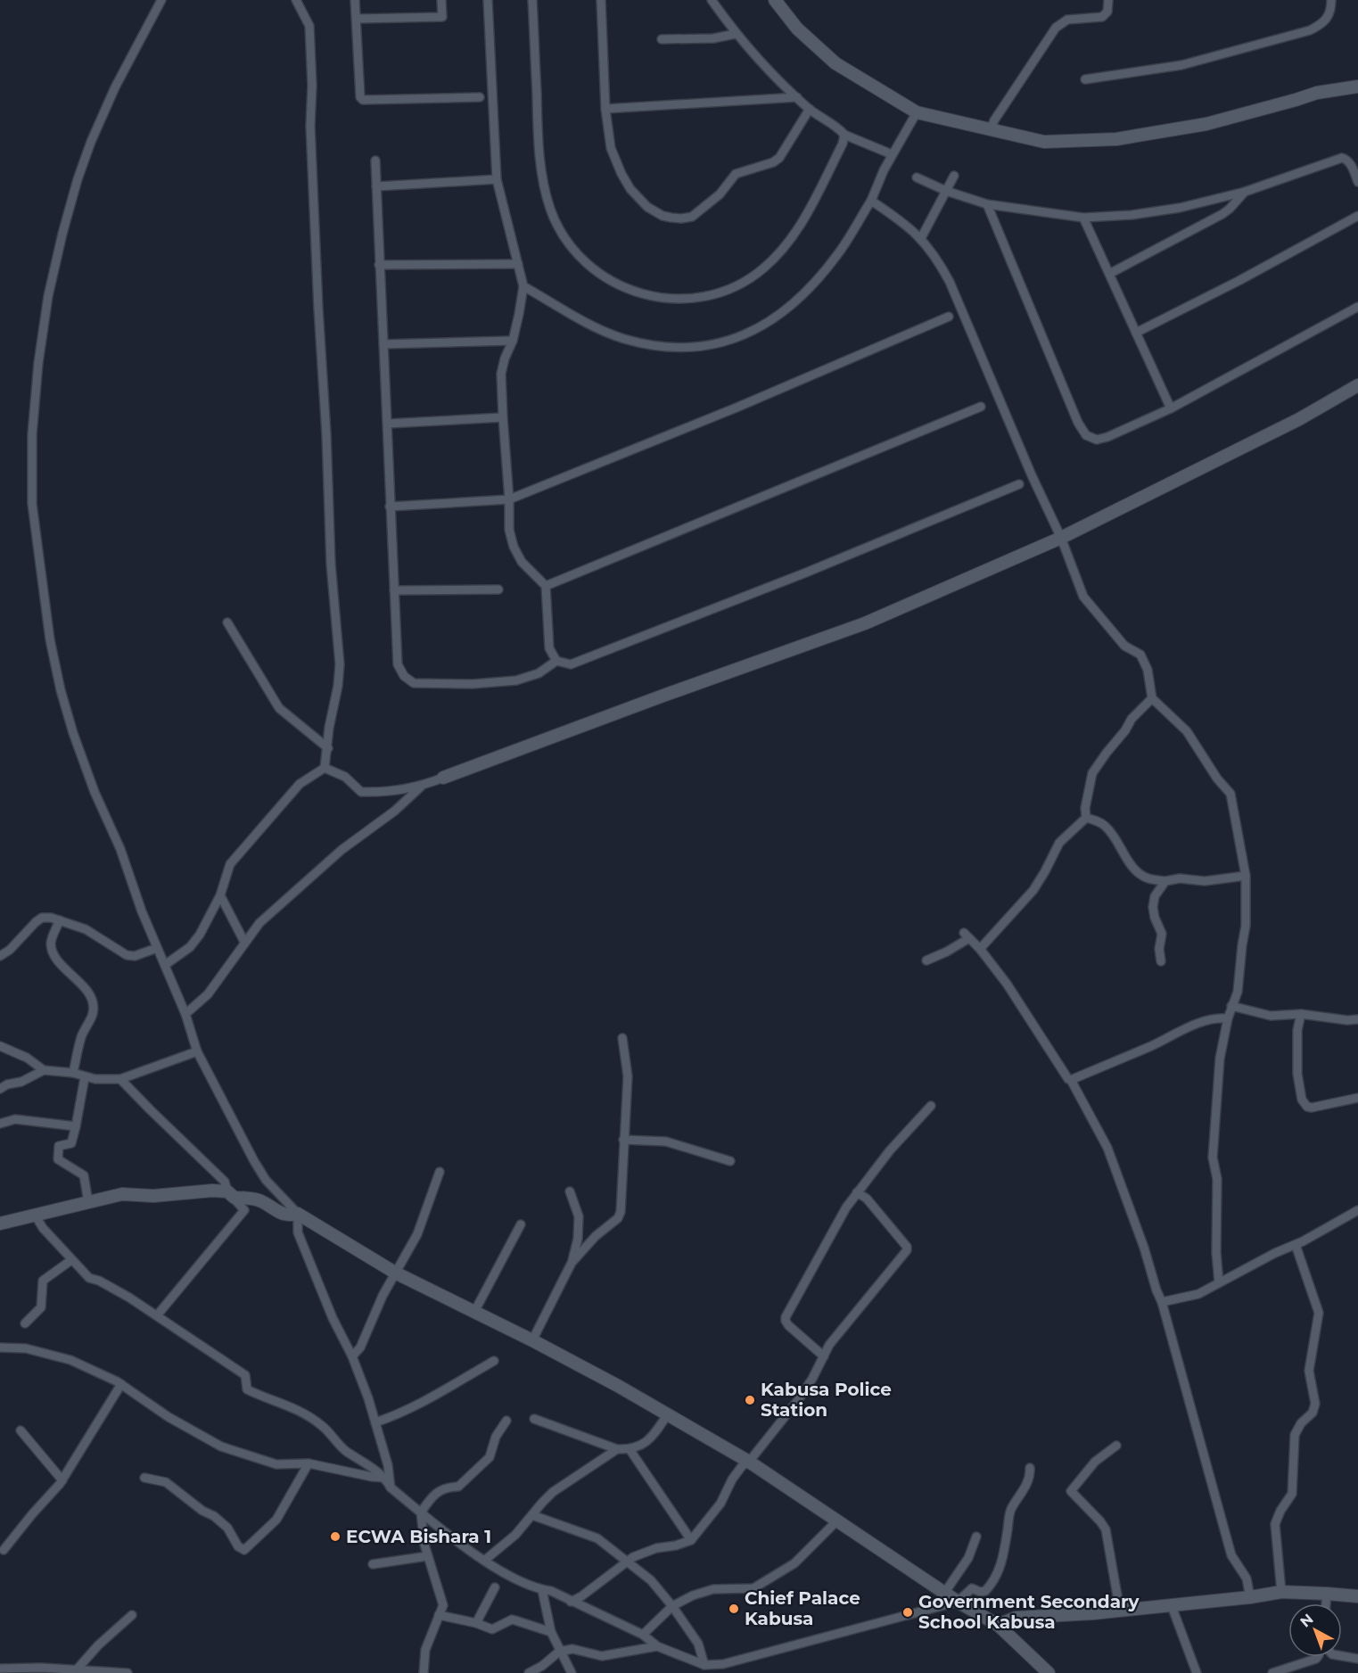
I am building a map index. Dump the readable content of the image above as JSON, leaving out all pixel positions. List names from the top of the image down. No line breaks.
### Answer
{"places":["Kabusa Police Station","ECWA Bishara 1","Chief Palace Kabusa","Government Secondary School Kabusa"],"north":"top left"}
